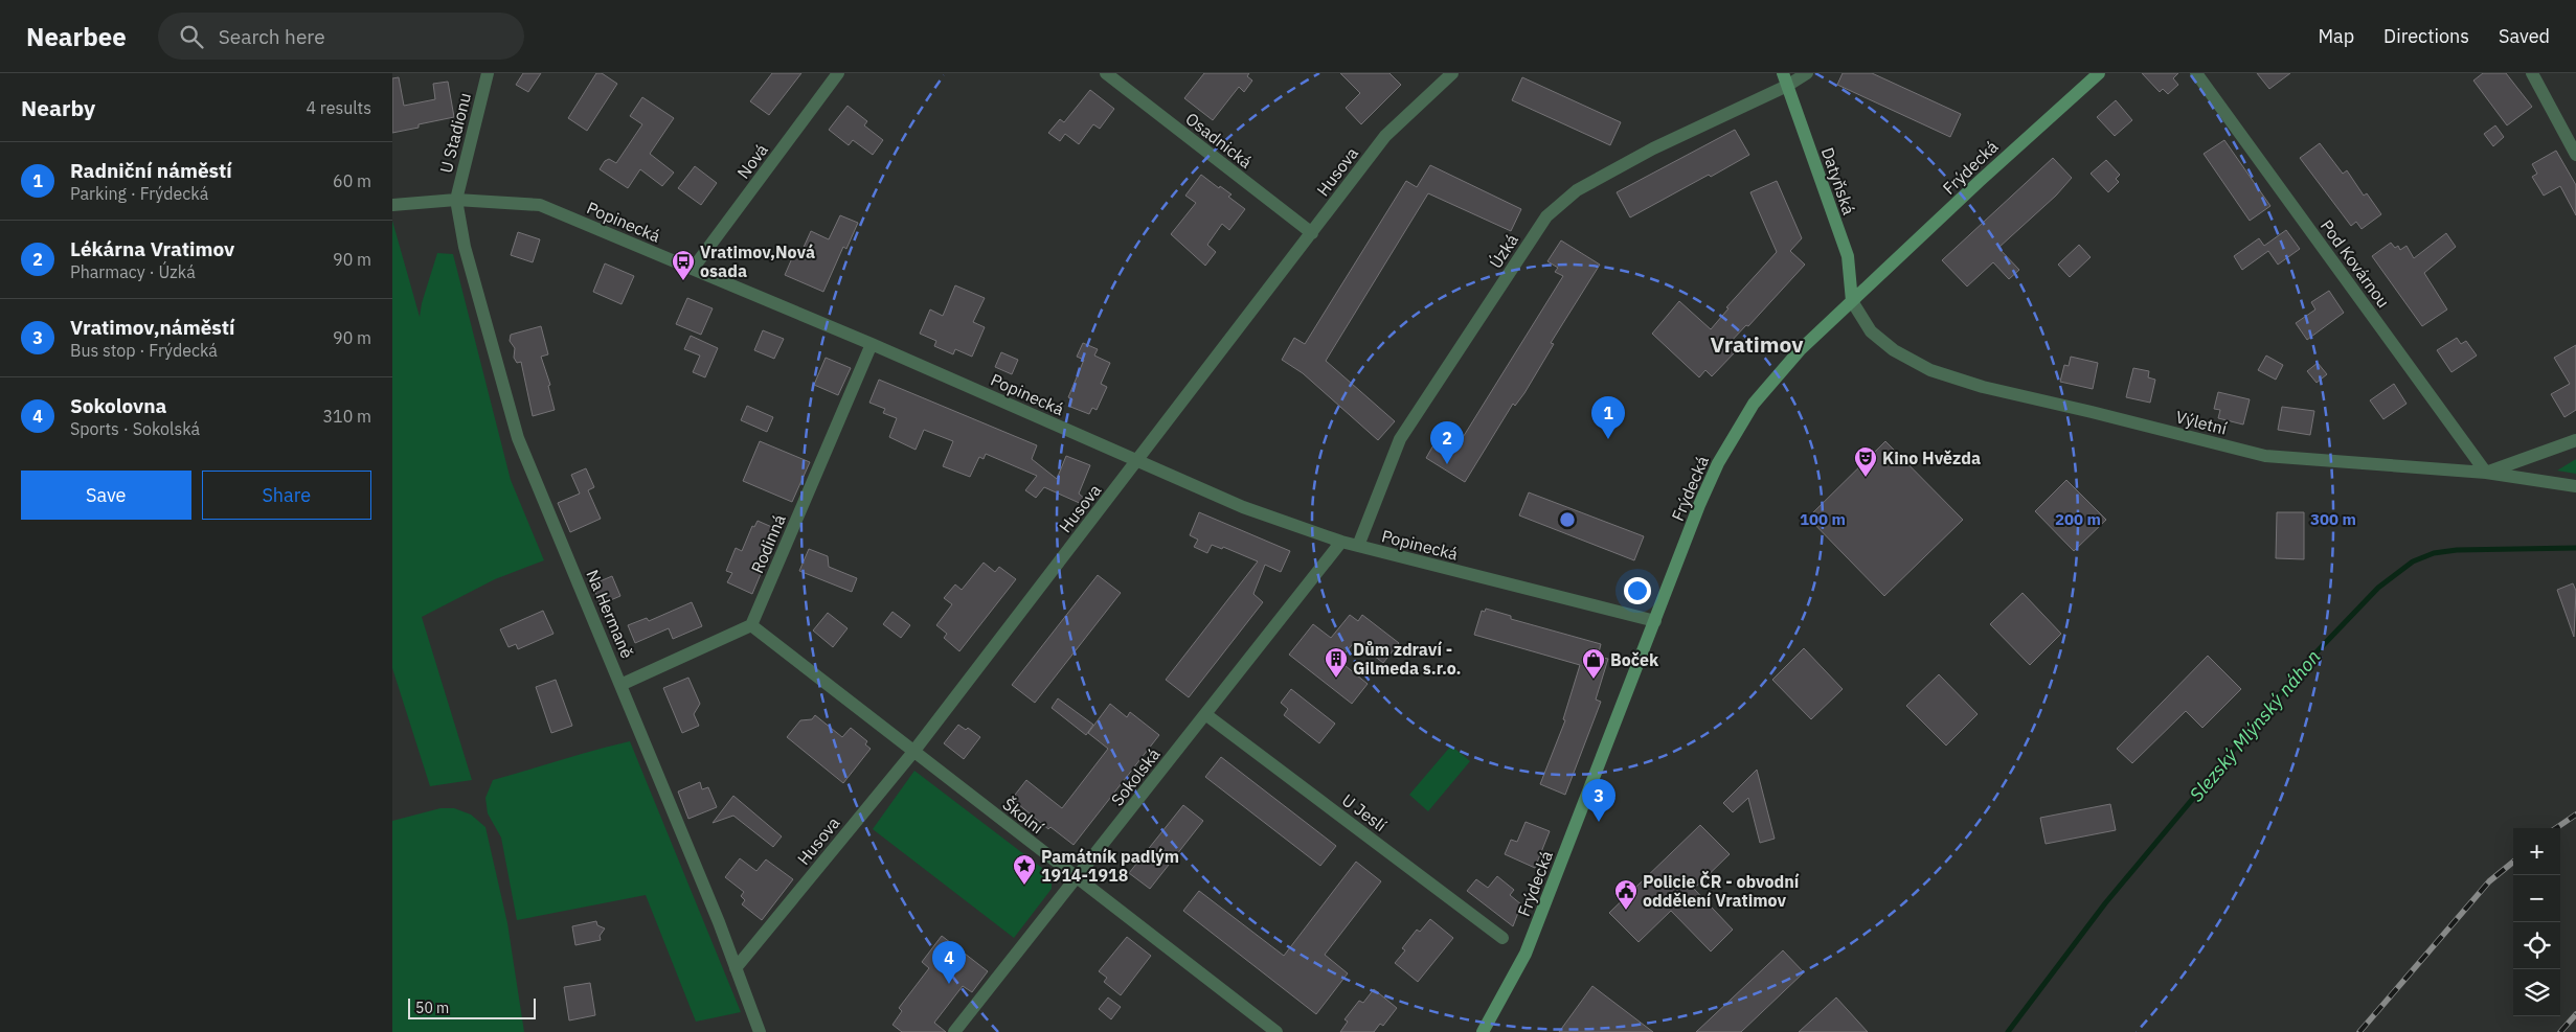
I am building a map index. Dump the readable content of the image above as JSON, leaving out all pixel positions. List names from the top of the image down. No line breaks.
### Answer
{"streets":{"main road":["Frýdecká","Datyňská"],"street":["U Stadionu","Osadnická","Nová","Husova","Popinecká","Úzká","Pod Kovárnou","Výletní","Rodinná","Na Hermaně","Sokolská","U Jeslí","Školní"]},"crossings":[["U Stadionu","Popinecká"],["U Stadionu","Na Hermaně"],["Osadnická","Husova"],["Nová","Popinecká"],["Frýdecká","Datyňská"],["Frýdecká","Popinecká"],["Frýdecká","Výletní"],["Husova","Popinecká"],["Husova","Na Hermaně"],["Husova","Školní"],["Datyňská","Úzká"],["Datyňská","Výletní"],["Popinecká","Úzká"],["Popinecká","Rodinná"],["Popinecká","Na Hermaně"],["Popinecká","Sokolská"],["Pod Kovárnou","Výletní"],["Rodinná","Školní"],["Sokolská","U Jeslí"],["Sokolská","Školní"]],"districts":["Vratimov"],"water":["Slezský Mlýnský náhon"],"places":{"bus stop":["Vratimov,Nová osada"],"theatre":["Kino Hvězda"],"building":["Dům zdraví - Gilmeda s.r.o."],"shop":["Boček"],"place":["Památník padlým 1914-1918"],"public building":["Policie ČR - obvodní oddělení Vratimov"]},"scale_bar":"50 m","page":{"header":"Nearbee","search":"Search here","nav":["Map","Directions","Saved"],"heading":["Nearby","4 results"],"list":[{"mark":"1","name":"Radniční náměstí","note":"Parking · Frýdecká","value":"60 m"},{"mark":"2","name":"Lékárna Vratimov","note":"Pharmacy · Úzká","value":"90 m"},{"mark":"3","name":"Vratimov,náměstí","note":"Bus stop · Frýdecká","value":"90 m"},{"mark":"4","name":"Sokolovna","note":"Sports · Sokolská","value":"310 m"}],"pins":["1","2","3","4"],"buttons":["Save","Share"],"map_buttons":["+","−"],"scale":"50 m"},"rings":["100 m","200 m","300 m"]}
